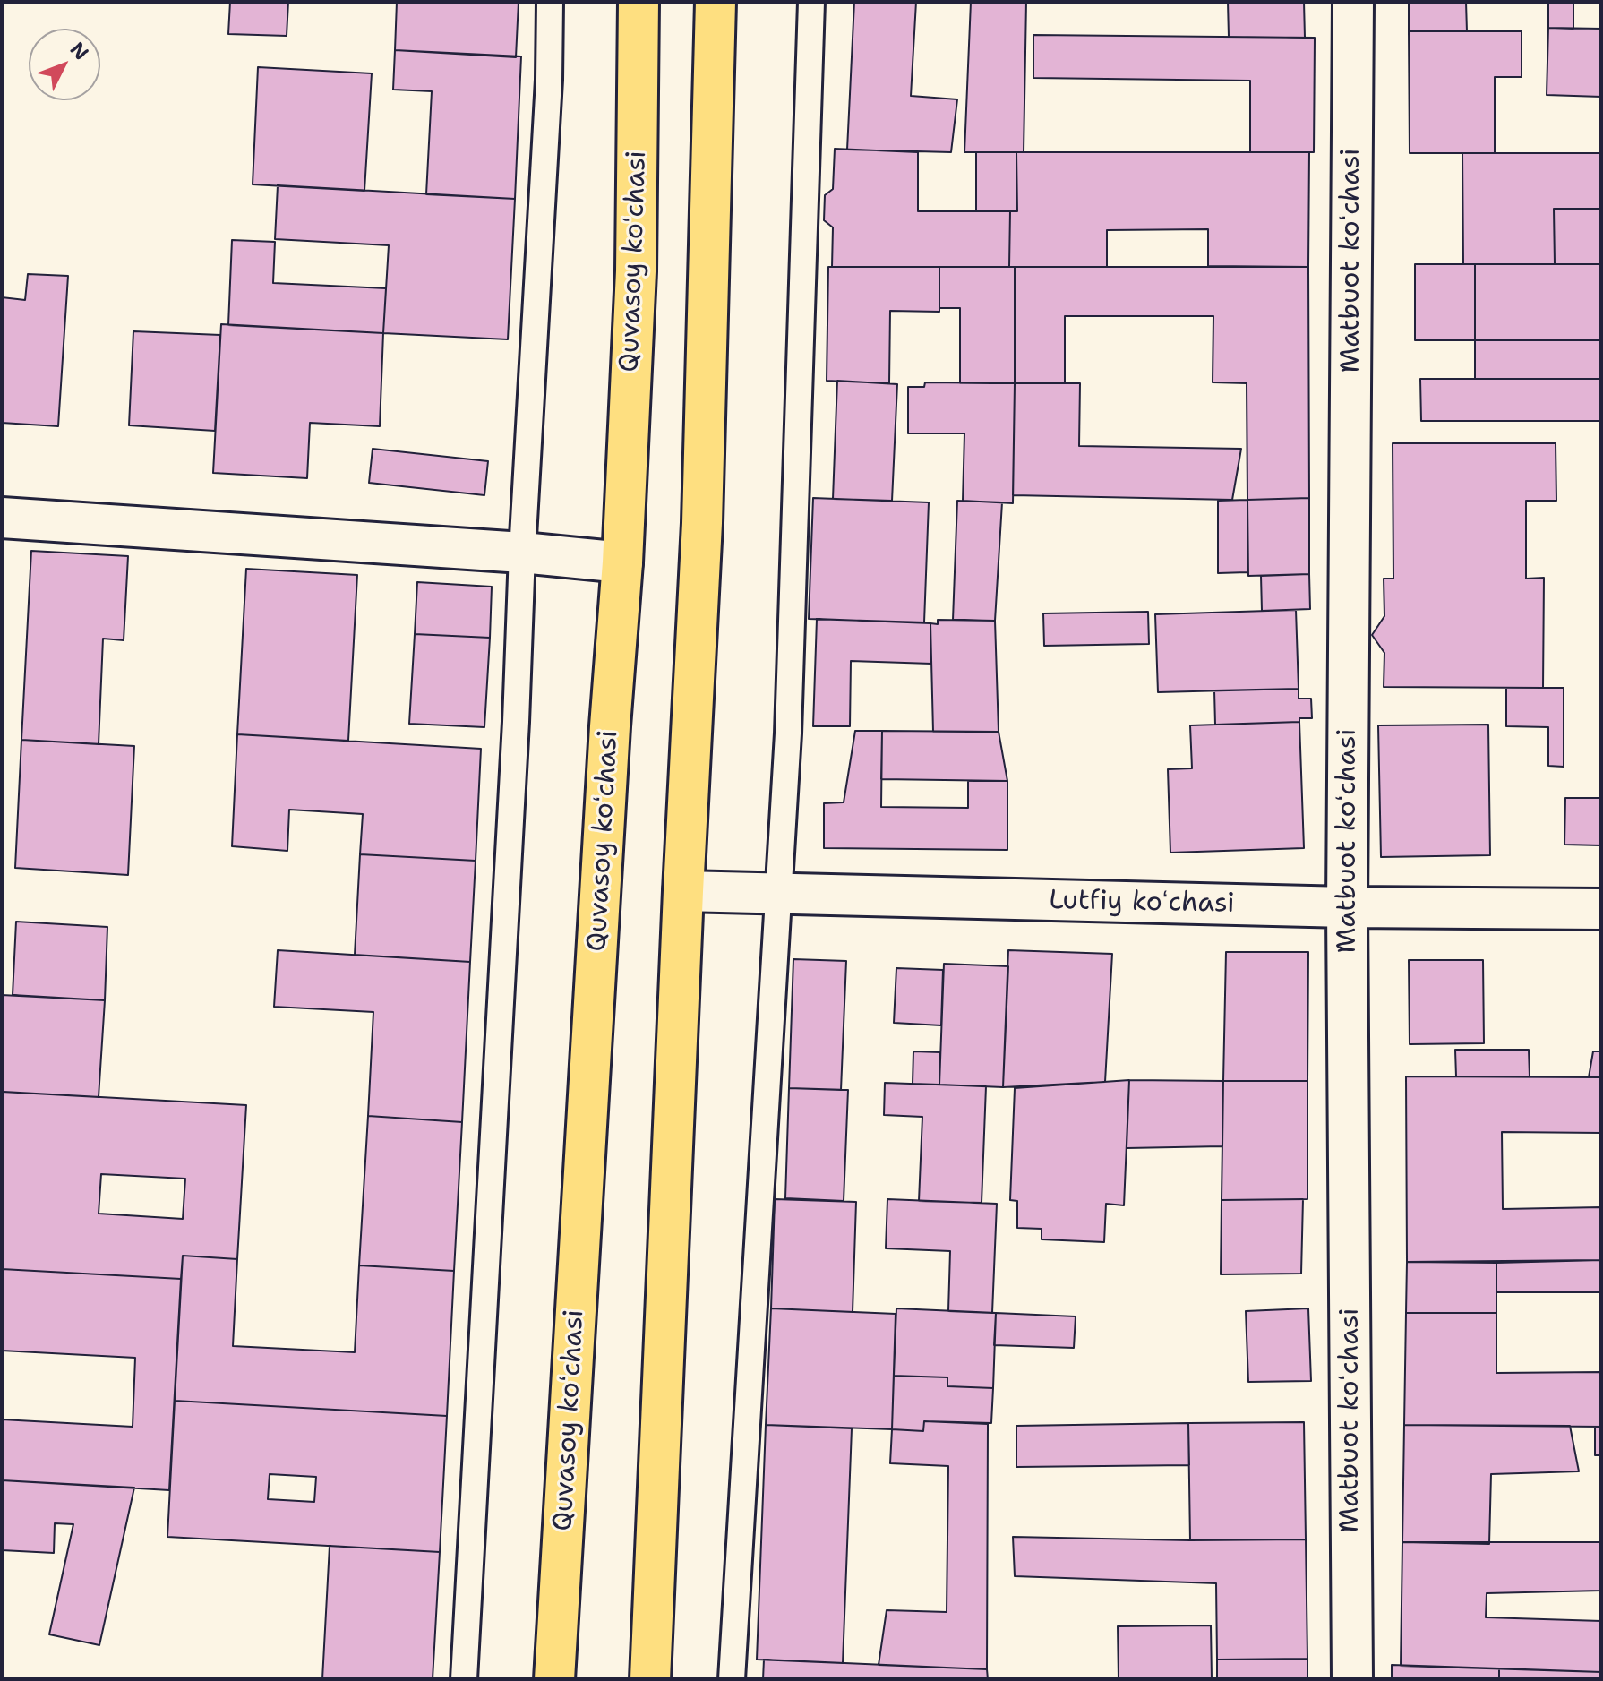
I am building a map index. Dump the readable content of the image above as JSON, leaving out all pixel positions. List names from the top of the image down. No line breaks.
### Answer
{"streets":{"main road":["Quvasoy koʻchasi"],"street":["Matbuot koʻchasi","Lutfiy koʻchasi"]},"crossings":[["Matbuot koʻchasi","Lutfiy koʻchasi"]],"north":"top right"}
